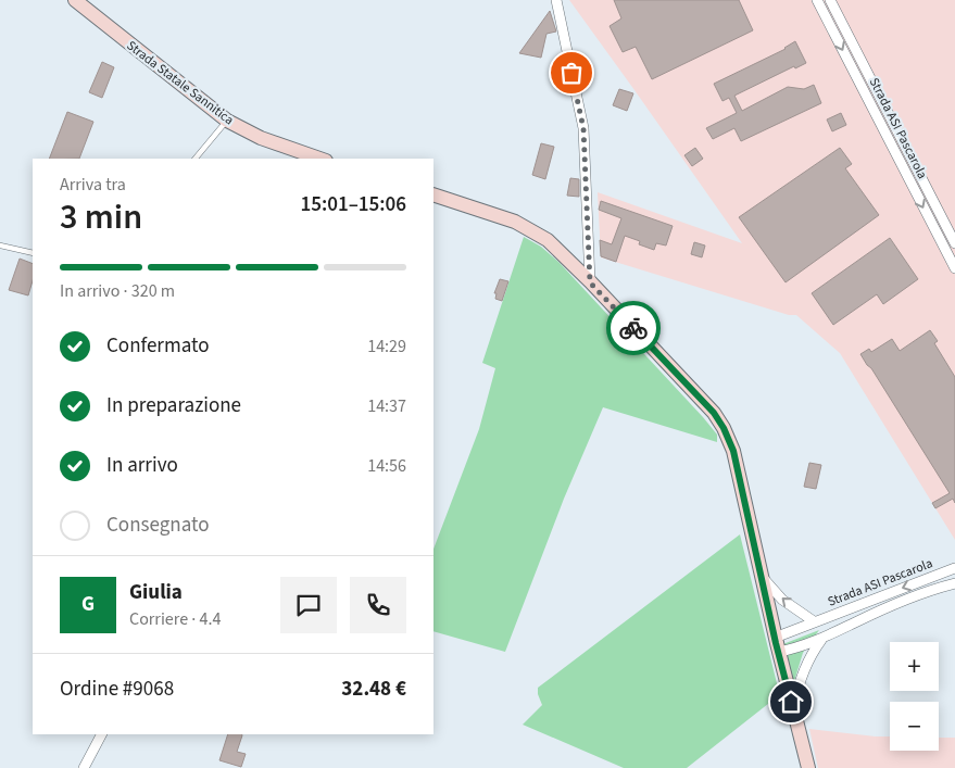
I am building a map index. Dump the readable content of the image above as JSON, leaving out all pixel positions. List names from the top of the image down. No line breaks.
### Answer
{"streets":{"main road":["Strada Statale Sannitica"],"street":["Strada ASI Pascarola"]},"page":{"heading":["3 min","Arriva tra","15:01–15:06"],"panel":["Giulia","Corriere · 4.4","Ordine #9068","32.48 €"],"bar":"In arrivo · 320 m","list":[["Confermato","14:29"],["In preparazione","14:37"],["In arrivo","14:56"],"Consegnato"],"round":"G","map_buttons":["+","−"]}}
